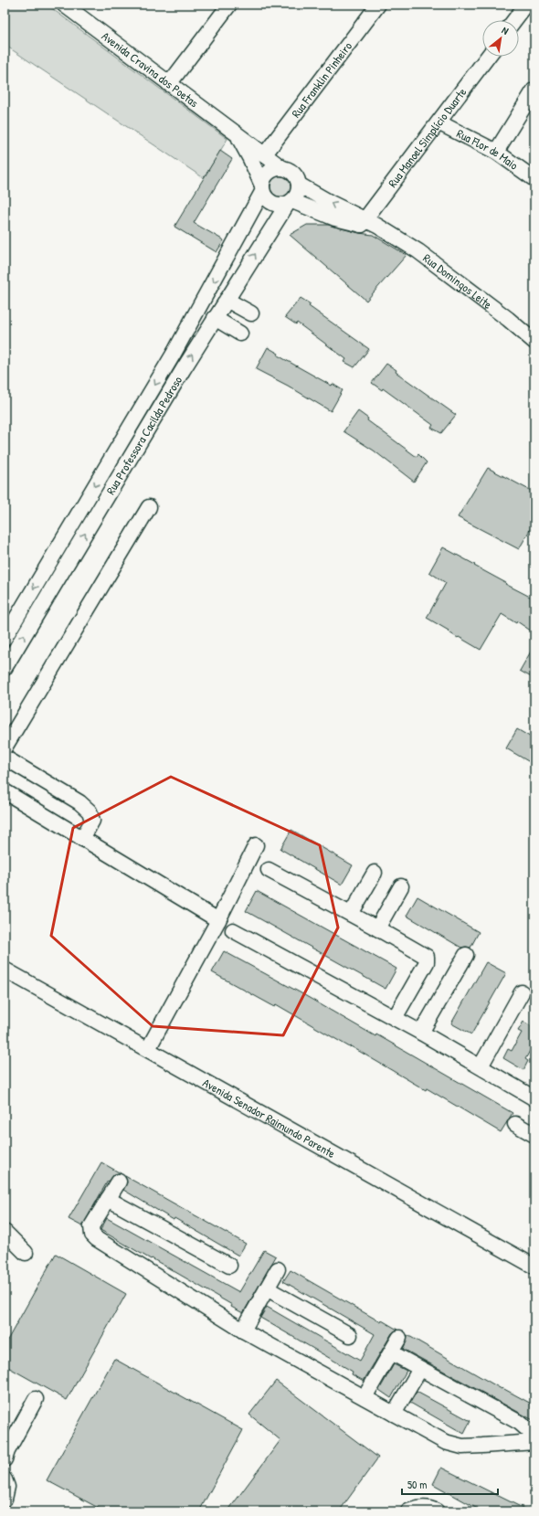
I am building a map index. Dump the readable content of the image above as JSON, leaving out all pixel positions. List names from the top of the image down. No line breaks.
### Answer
{"streets":{"street":["Avenida Cravina dos Poetas","Rua Franklin Pinheiro","Rua Manoel Simplício Duarte","Rua Flor de Maio","Rua Domingos Leite","Rua Professora Cacilda Pedroso","Avenida Senador Raimundo Parente"]},"crossings":[["Avenida Cravina dos Poetas","Rua Franklin Pinheiro"],["Avenida Cravina dos Poetas","Rua Domingos Leite"],["Avenida Cravina dos Poetas","Rua Professora Cacilda Pedroso"],["Rua Manoel Simplício Duarte","Rua Flor de Maio"],["Rua Manoel Simplício Duarte","Rua Domingos Leite"],["Rua Domingos Leite","Rua Professora Cacilda Pedroso"]],"scale_bar":"50 m","north":"top right"}
